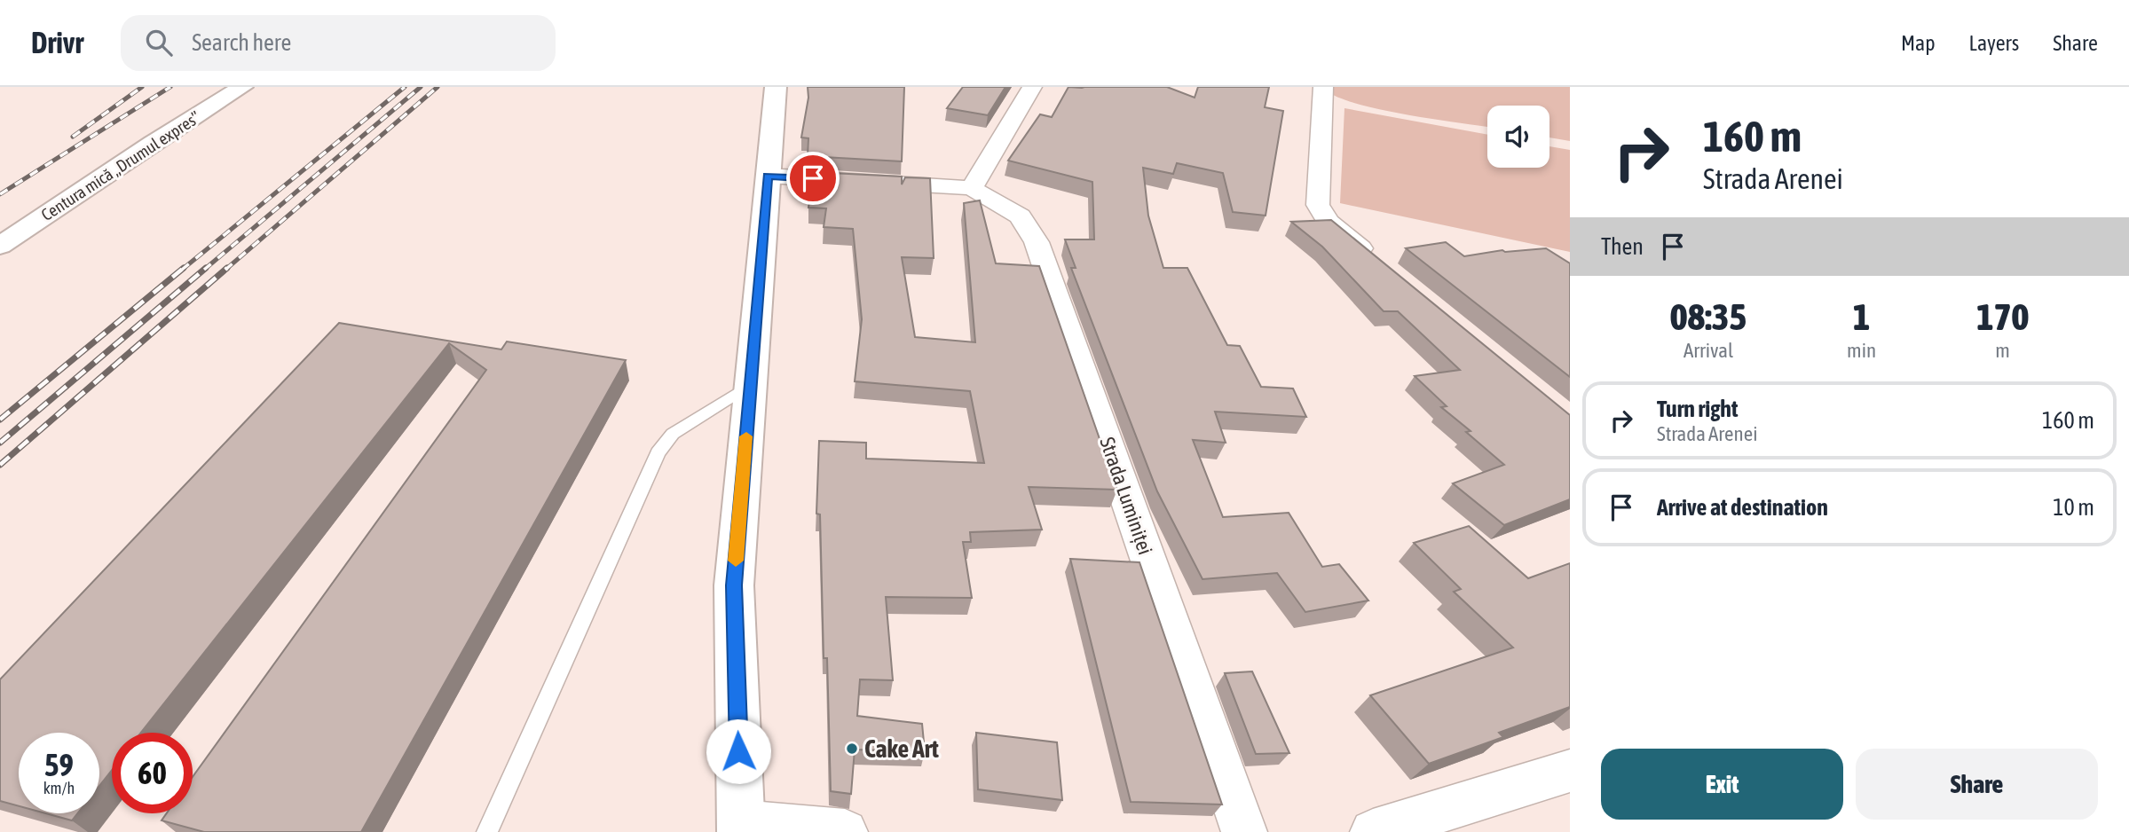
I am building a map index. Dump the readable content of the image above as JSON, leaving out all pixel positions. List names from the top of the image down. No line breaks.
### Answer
{"streets":{"main road":["Centura mică „Drumul expres”"],"street":["Strada Luminiței"]},"places":["Cake Art"],"page":{"header":"Drivr","search":"Search here","nav":["Map","Layers","Share"],"turn":["160 m","Strada Arenei"],"then":"Then","eta":["08:35","Arrival","1","min","170","m"],"list":[{"name":"Turn right","note":"Strada Arenei","value":"160 m"},{"name":"Arrive at destination","value":"10 m"}],"speed":"59 km/h","limit":"60","buttons":["Exit","Share"]}}
